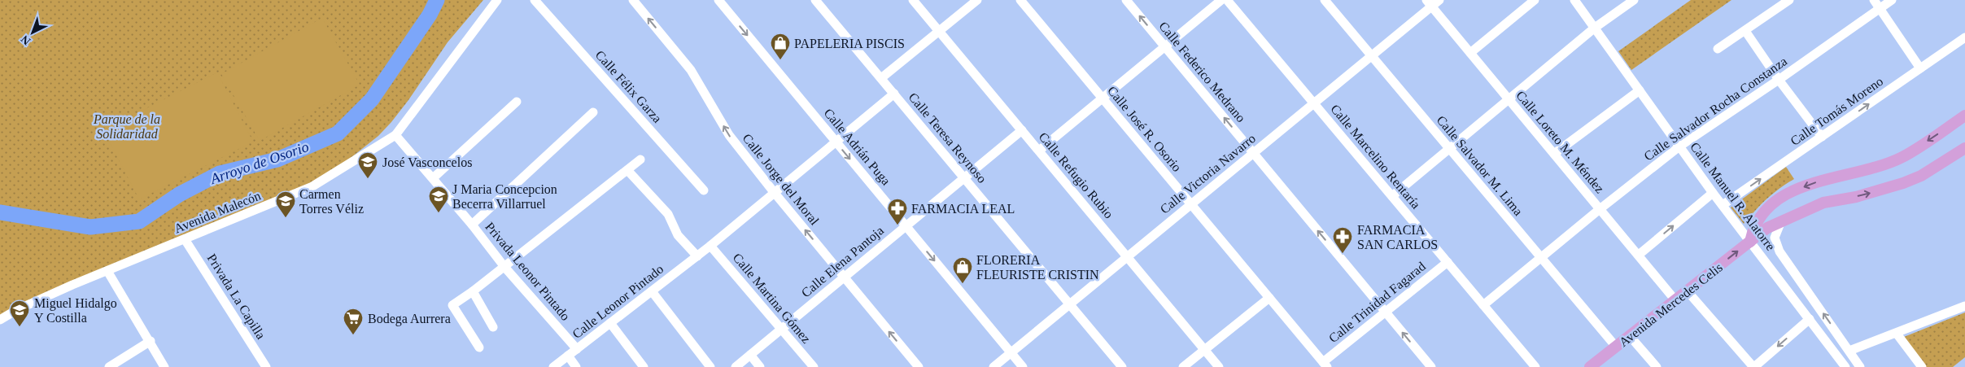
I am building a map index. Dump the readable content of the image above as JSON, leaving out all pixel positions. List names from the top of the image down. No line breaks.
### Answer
{"streets":{"main road":["Avenida Mercedes Celis"],"street":["Calle Federico Medrano","Calle Félix Garza","Calle Salvador Rocha Constanza","Calle Tomás Moreno","Calle José R. Osorio","Calle Teresa Reynoso","Calle Loreto M. Méndez","Calle Adrián Puga","Calle Marcelino Rentaría","Calle Salvador M. Lima","Calle Victoria Navarro","Calle Refugio Rubio","Calle Jorge del Moral","Calle Manuel R. Alatorre","Avenida Malecón","Calle Elena Pantoja","Privada Leonor Pintado","Privada La Capilla","Calle Martina Gómez","Calle Leonor Pintado","Calle Trinidad Fagarad"]},"crossings":[["Calle Federico Medrano","Calle Victoria Navarro"],["Calle Federico Medrano","Calle Trinidad Fagarad"],["Calle Salvador Rocha Constanza","Calle Loreto M. Méndez"],["Calle Salvador Rocha Constanza","Calle Marcelino Rentaría"],["Calle Salvador Rocha Constanza","Calle Salvador M. Lima"],["Calle Salvador Rocha Constanza","Calle Manuel R. Alatorre"],["Calle Tomás Moreno","Calle Manuel R. Alatorre"],["Calle José R. Osorio","Calle Victoria Navarro"],["Calle José R. Osorio","Calle Trinidad Fagarad"],["Calle Teresa Reynoso","Calle Victoria Navarro"],["Calle Teresa Reynoso","Calle Elena Pantoja"],["Calle Teresa Reynoso","Calle Leonor Pintado"],["Calle Loreto M. Méndez","Calle Victoria Navarro"],["Calle Loreto M. Méndez","Avenida Mercedes Celis"],["Calle Adrián Puga","Calle Victoria Navarro"],["Calle Adrián Puga","Calle Elena Pantoja"],["Calle Adrián Puga","Calle Leonor Pintado"],["Calle Marcelino Rentaría","Calle Victoria Navarro"],["Calle Marcelino Rentaría","Calle Trinidad Fagarad"],["Calle Salvador M. Lima","Calle Victoria Navarro"],["Calle Salvador M. Lima","Avenida Mercedes Celis"],["Calle Victoria Navarro","Calle Refugio Rubio"],["Calle Refugio Rubio","Calle Elena Pantoja"],["Calle Jorge del Moral","Calle Elena Pantoja"],["Calle Jorge del Moral","Calle Leonor Pintado"],["Calle Manuel R. Alatorre","Avenida Mercedes Celis"],["Avenida Malecón","Privada Leonor Pintado"],["Avenida Malecón","Privada La Capilla"],["Calle Elena Pantoja","Calle Martina Gómez"],["Privada Leonor Pintado","Calle Leonor Pintado"],["Calle Martina Gómez","Calle Leonor Pintado"]],"one_way":["Calle Federico Medrano","Calle Tomás Moreno","Calle Adrián Puga","Calle Jorge del Moral"],"water":["Arroyo de Osorio"],"parks":["Parque de la Solidaridad"],"places":{"shop":["PAPELERIA PISCIS","FLORERIA FLEURISTE CRISTIN"],"school or university":["José Vasconcelos","J Maria Concepcion Becerra Villarruel","Carmen Torres Véliz","Miguel Hidalgo Y Costilla"],"pharmacy":["FARMACIA LEAL","FARMACIA SAN CARLOS"],"supermarket":["Bodega Aurrera"]},"north":"bottom left"}
